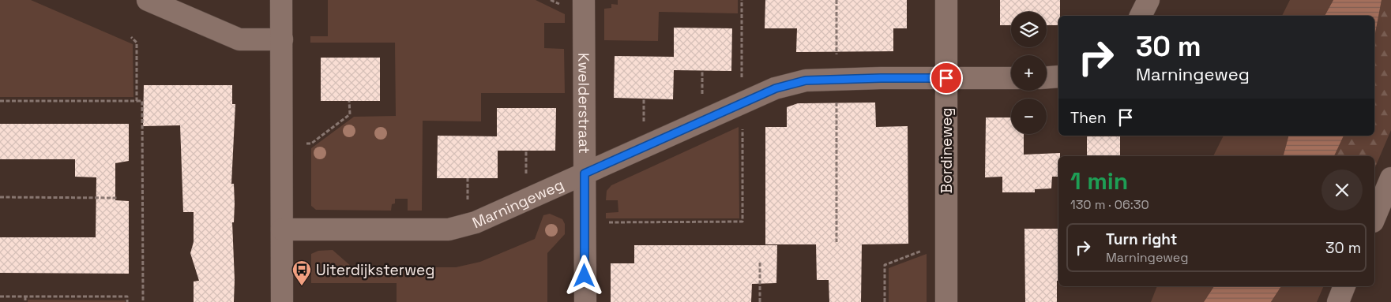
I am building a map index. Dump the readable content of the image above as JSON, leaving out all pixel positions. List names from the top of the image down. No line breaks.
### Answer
{"streets":{"street":["Kwelderstraat","Bordineweg","Marningeweg"]},"crossings":[["Kwelderstraat","Marningeweg"],["Bordineweg","Marningeweg"]],"places":{"bus stop":["Uiterdijksterweg"]},"page":{"map_buttons":["+","−"],"turn":["30 m","Marningeweg"],"then":"Then","heading":["1 min","130 m · 06:30"],"list":[{"name":"Turn right","note":"Marningeweg","value":"30 m"}]}}
